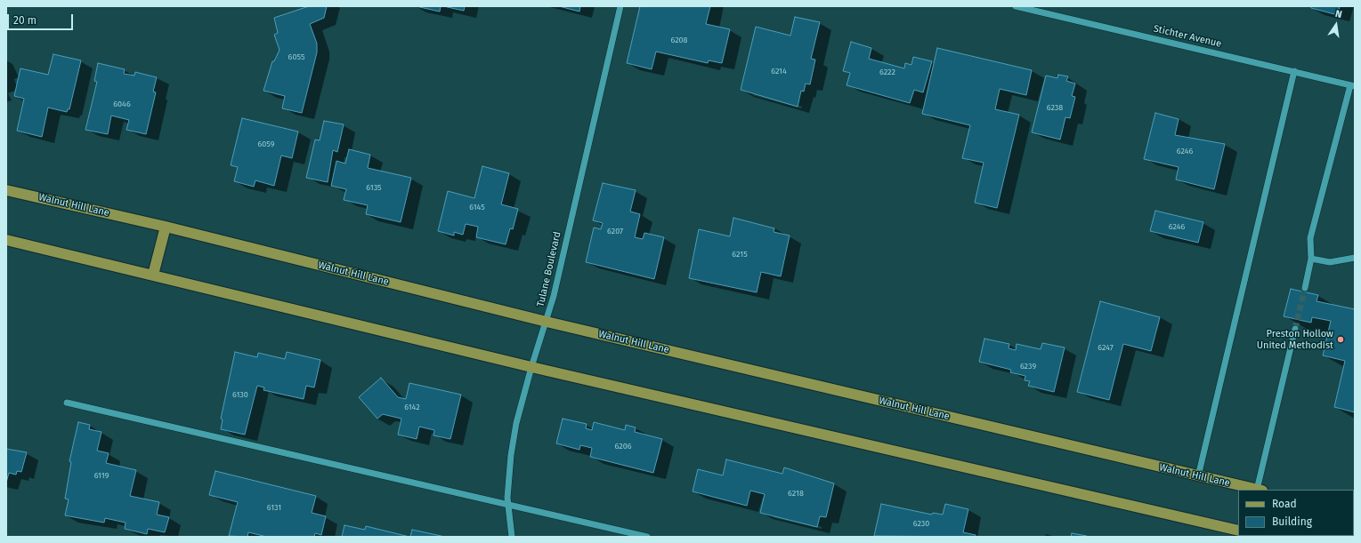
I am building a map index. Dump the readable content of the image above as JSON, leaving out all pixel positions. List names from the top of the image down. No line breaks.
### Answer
{"streets":{"main road":["Walnut Hill Lane"],"street":["Stichter Avenue","Tulane Boulevard"]},"crossings":[["Walnut Hill Lane","Tulane Boulevard"]],"places":["Preston Hollow United Methodist"],"house_numbers":["6208","6055","6214","6222","6046","6238","6059","6246","6135","6145","6246","6207","6215","6247","6239","6130","6142","6206","6119","6218","6131","6230"],"legend":["Road","Building"],"scale_bar":"20 m","north":"top"}
